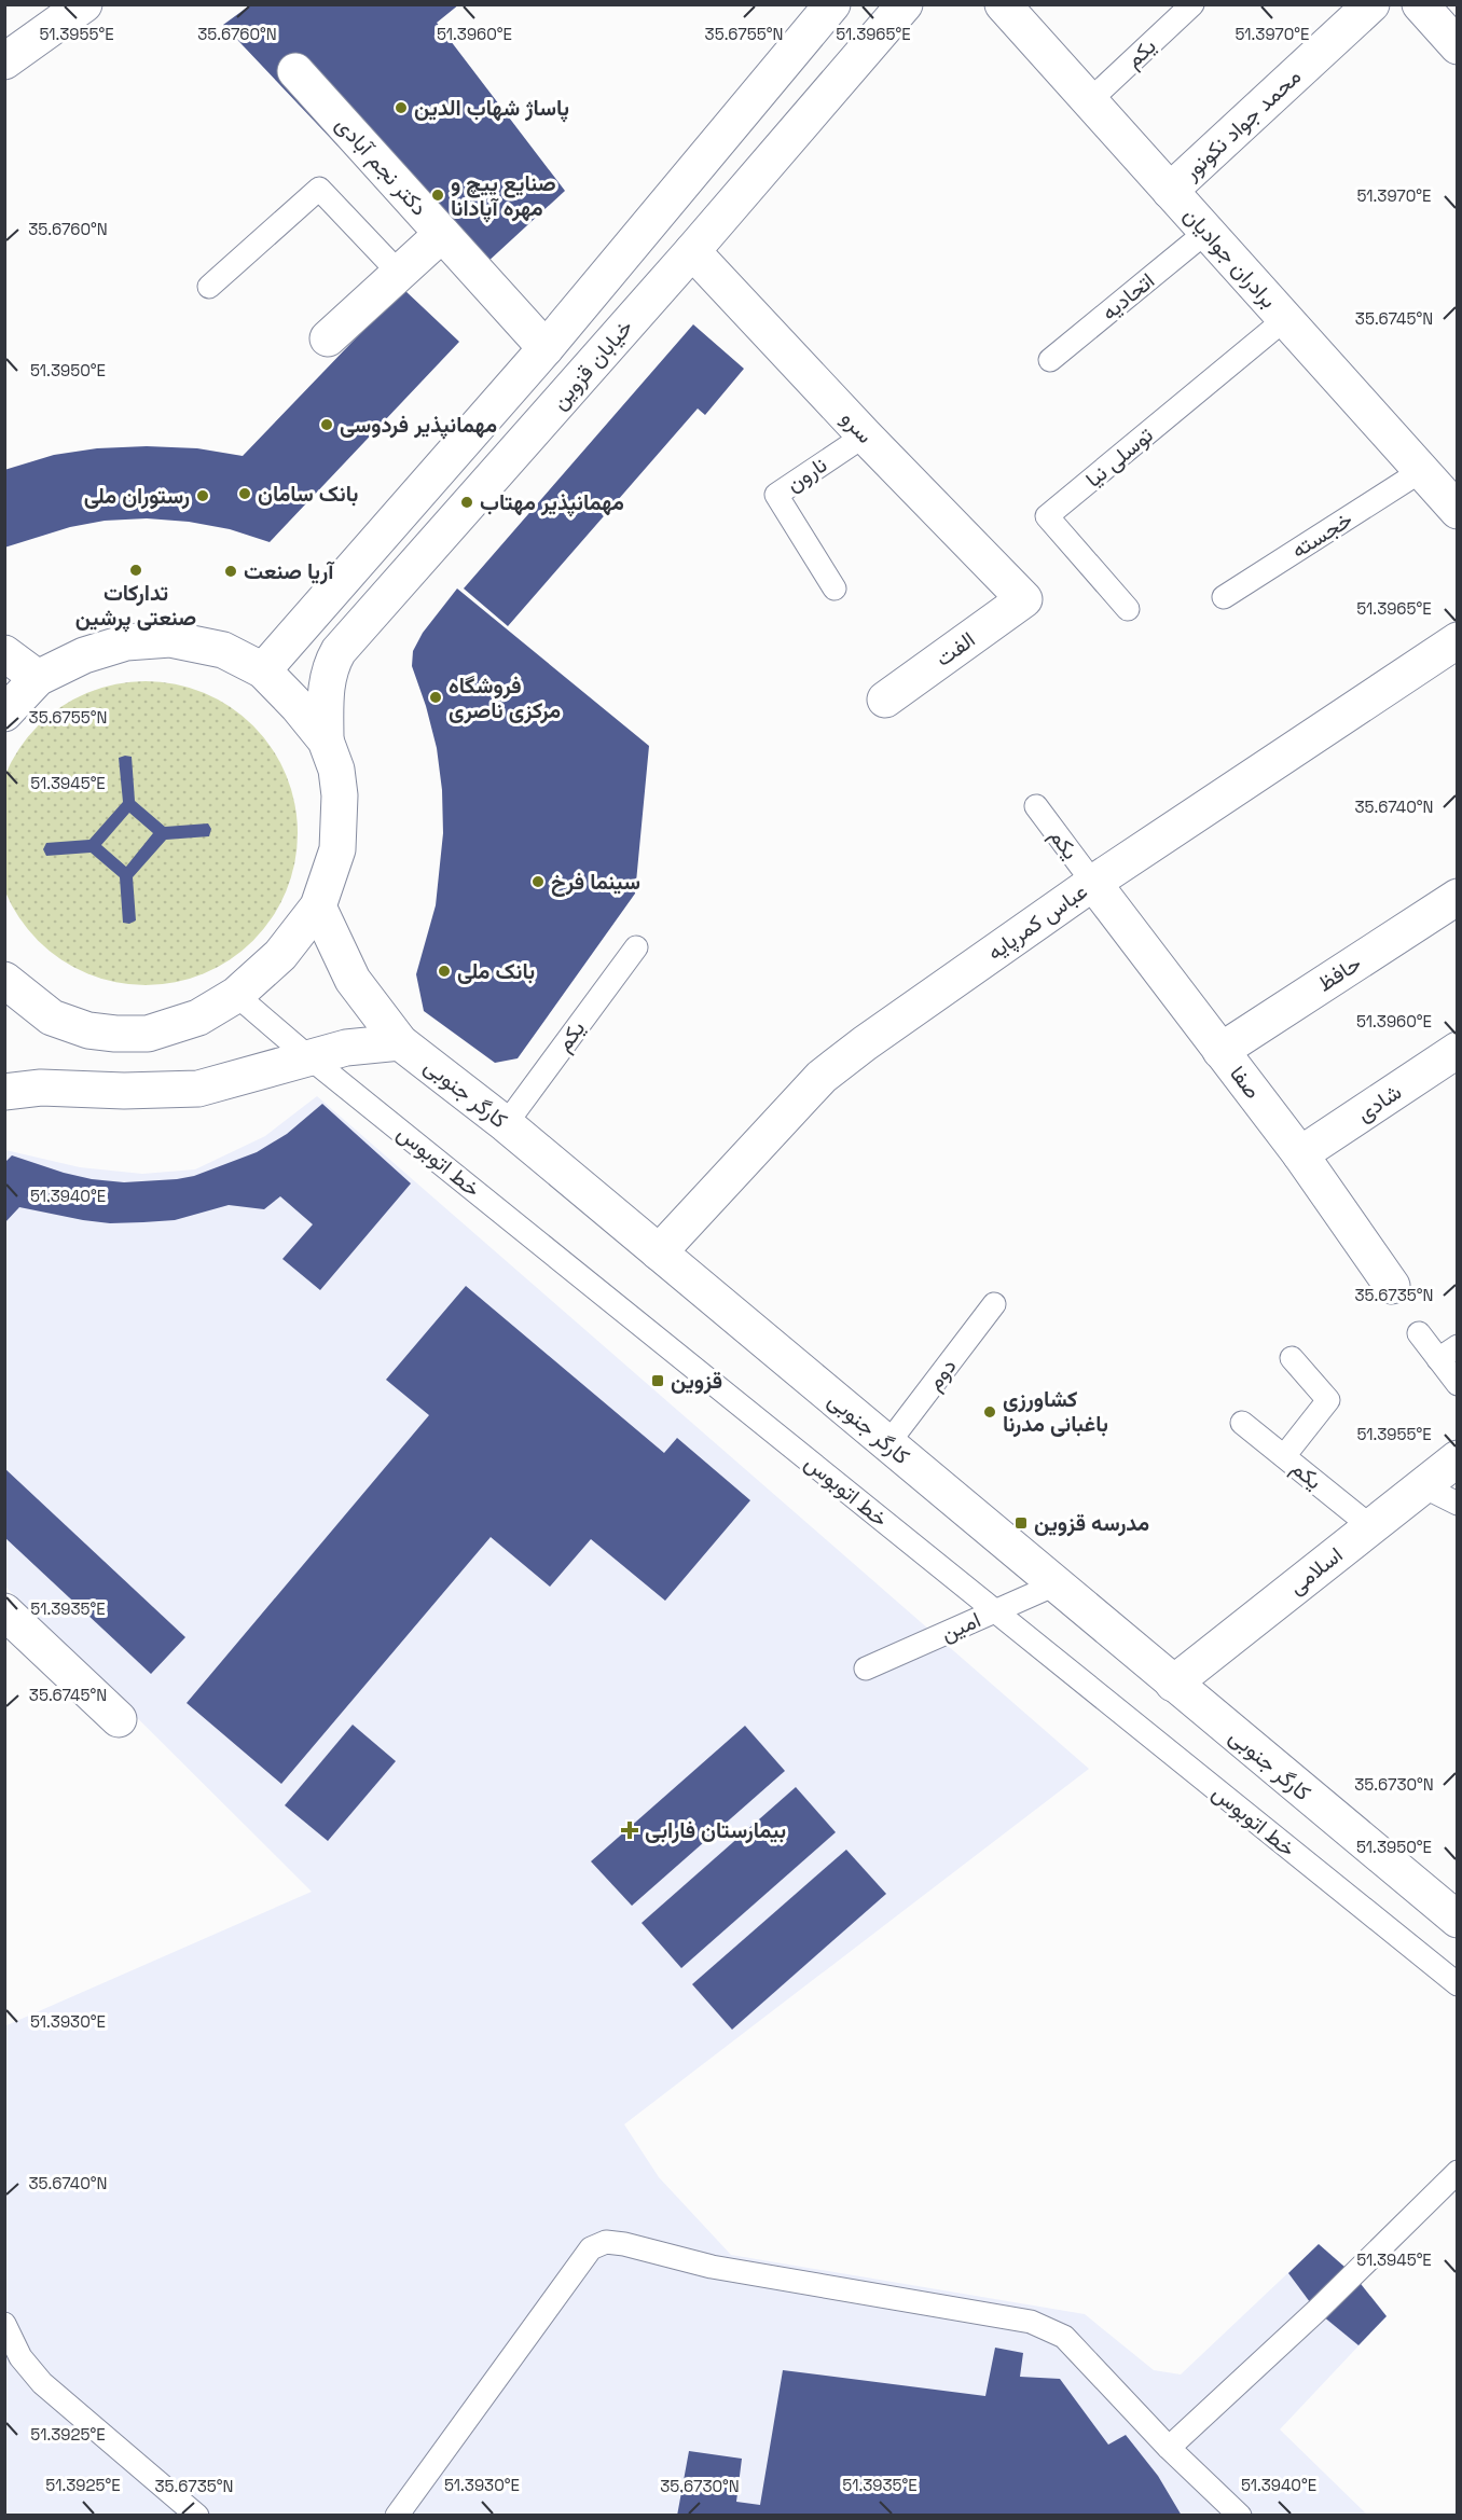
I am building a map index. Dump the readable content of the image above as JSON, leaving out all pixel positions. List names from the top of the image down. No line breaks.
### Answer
{"streets":{"street":["محمد جواد نکونور","دکتر نجم آبادی","برادران جوادیان","خیابان قزوین","سرو","الفت","عباس کمرپایه","حافظ","صفا","کارگر جنوبی","شادی","اسلامی"],"lane":["یکم","اتحادیه","توسلی نیا","نارون","خجسته","خط اتوبوس","دوم","امین"]},"crossings":[["یکم","برادران جوادیان"],["یکم","عباس کمرپایه"],["یکم","صفا"],["یکم","کارگر جنوبی"],["یکم","اسلامی"],["محمد جواد نکونور","برادران جوادیان"],["برادران جوادیان","اتحادیه"],["برادران جوادیان","توسلی نیا"],["برادران جوادیان","خجسته"],["خیابان قزوین","سرو"],["سرو","نارون"],["سرو","الفت"],["عباس کمرپایه","صفا"],["عباس کمرپایه","کارگر جنوبی"],["حافظ","صفا"],["صفا","شادی"],["کارگر جنوبی","دوم"],["کارگر جنوبی","اسلامی"],["کارگر جنوبی","امین"]],"places":{"other":["پاساژ شهاب الدین","صنایع پیچ و مهره آپادانا","مهمانپذیر فردوسی","بانک سامان","رستوران ملی","مهمانپذیر مهتاب","تدارکات صنعتی پرشین","آریا صنعت","فروشگاه مرکزی ناصری","سینما فرخ","بانک ملی","کشاورزی باغبانی مدرنا"],"transit":["قزوین","مدرسه قزوین"],"health":["بیمارستان فارابی"]},"coordinates":["35.6760°N","35.6755°N","51.3965°E","51.3970°E","51.3955°E","51.3960°E","35.6745°N","51.3950°E","51.3945°E","35.6740°N","51.3940°E","35.6735°N","51.3935°E","35.6730°N","51.3930°E","51.3925°E"]}
